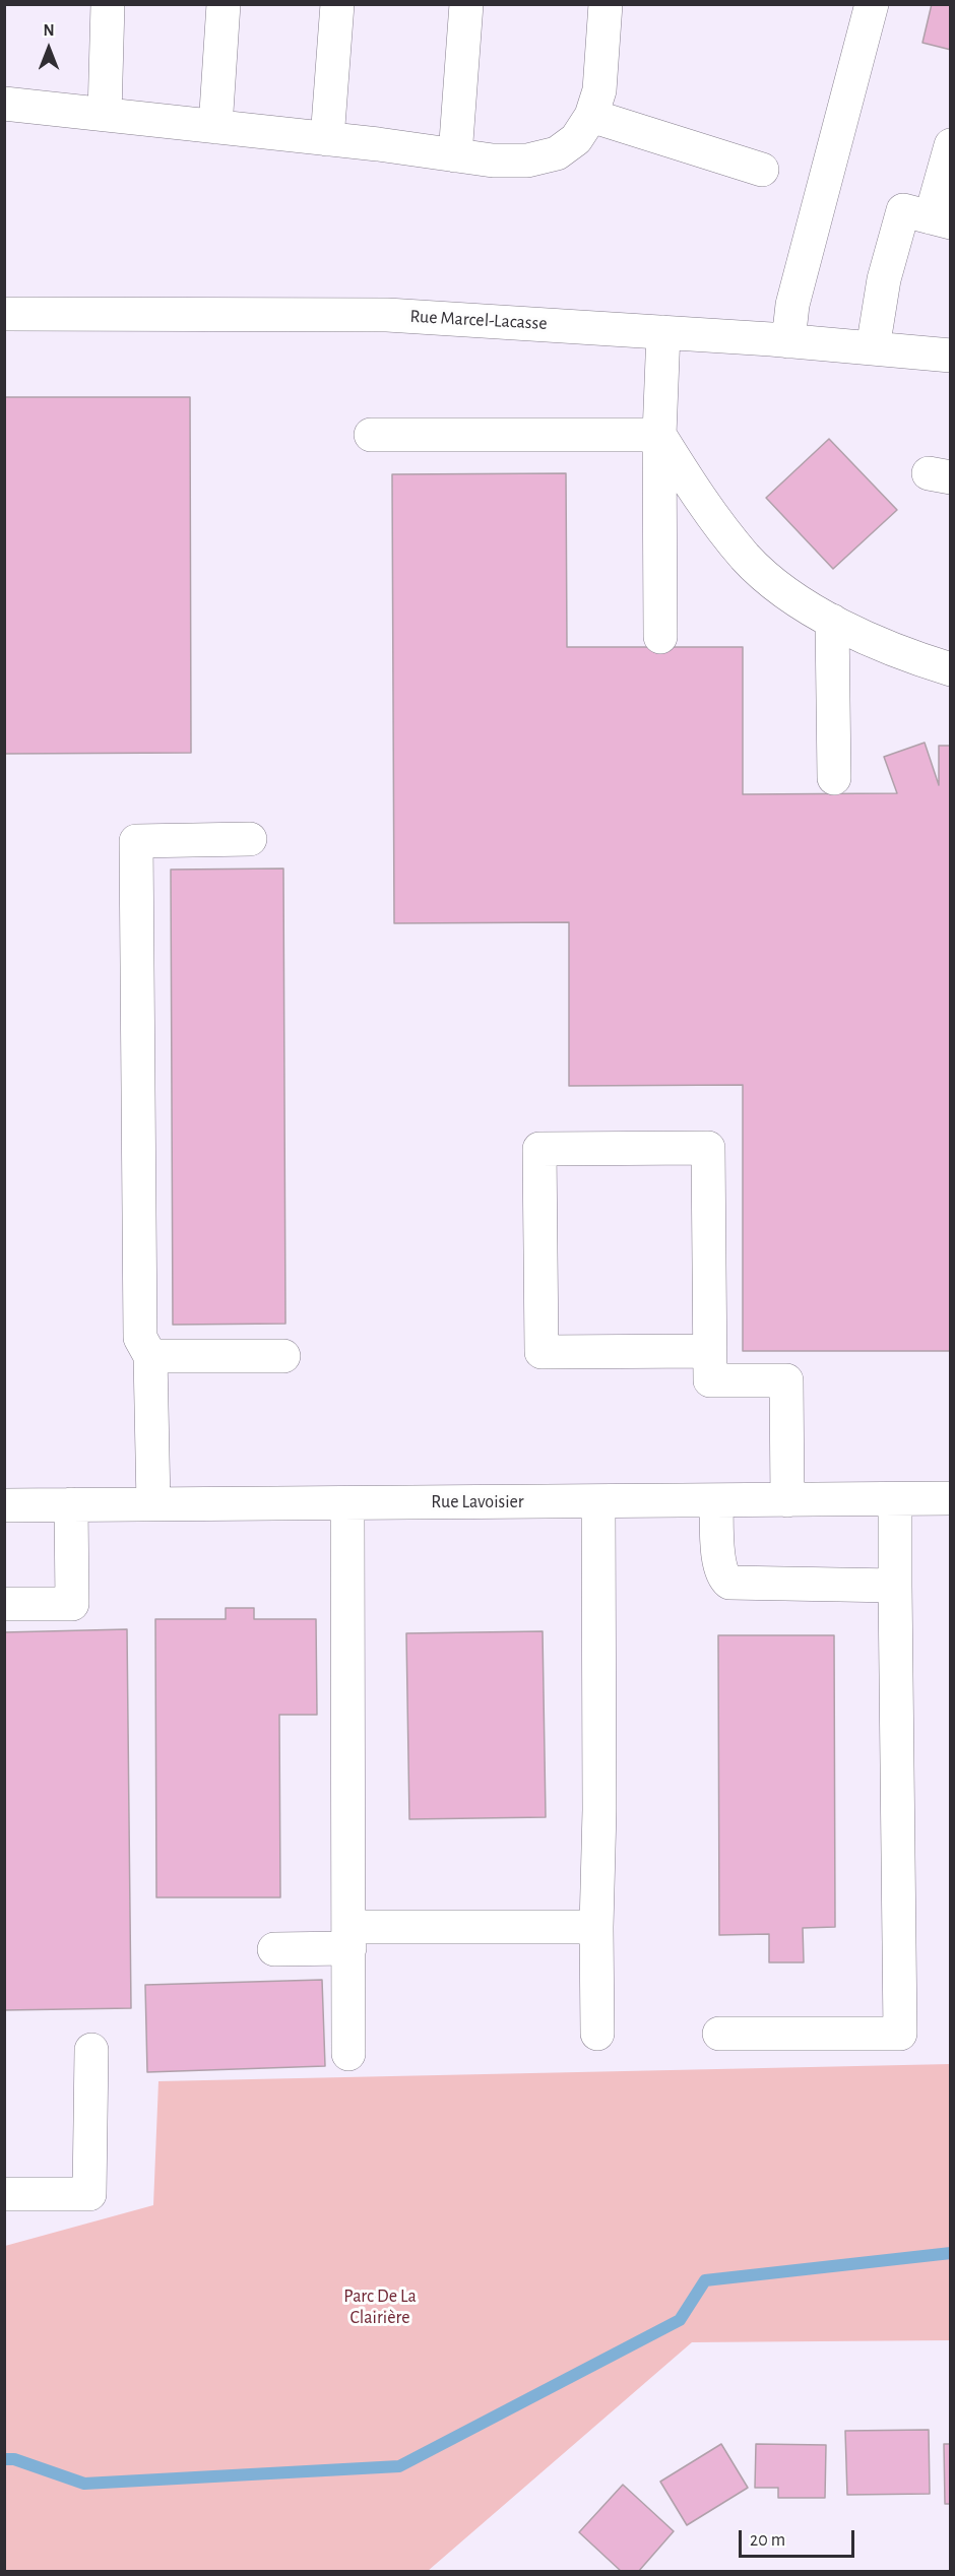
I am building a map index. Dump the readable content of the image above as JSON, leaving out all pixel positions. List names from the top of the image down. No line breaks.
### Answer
{"streets":{"street":["Rue Marcel-Lacasse","Rue Lavoisier"]},"parks":["Parc De La Clairière"],"scale_bar":"20 m","north":"top"}
